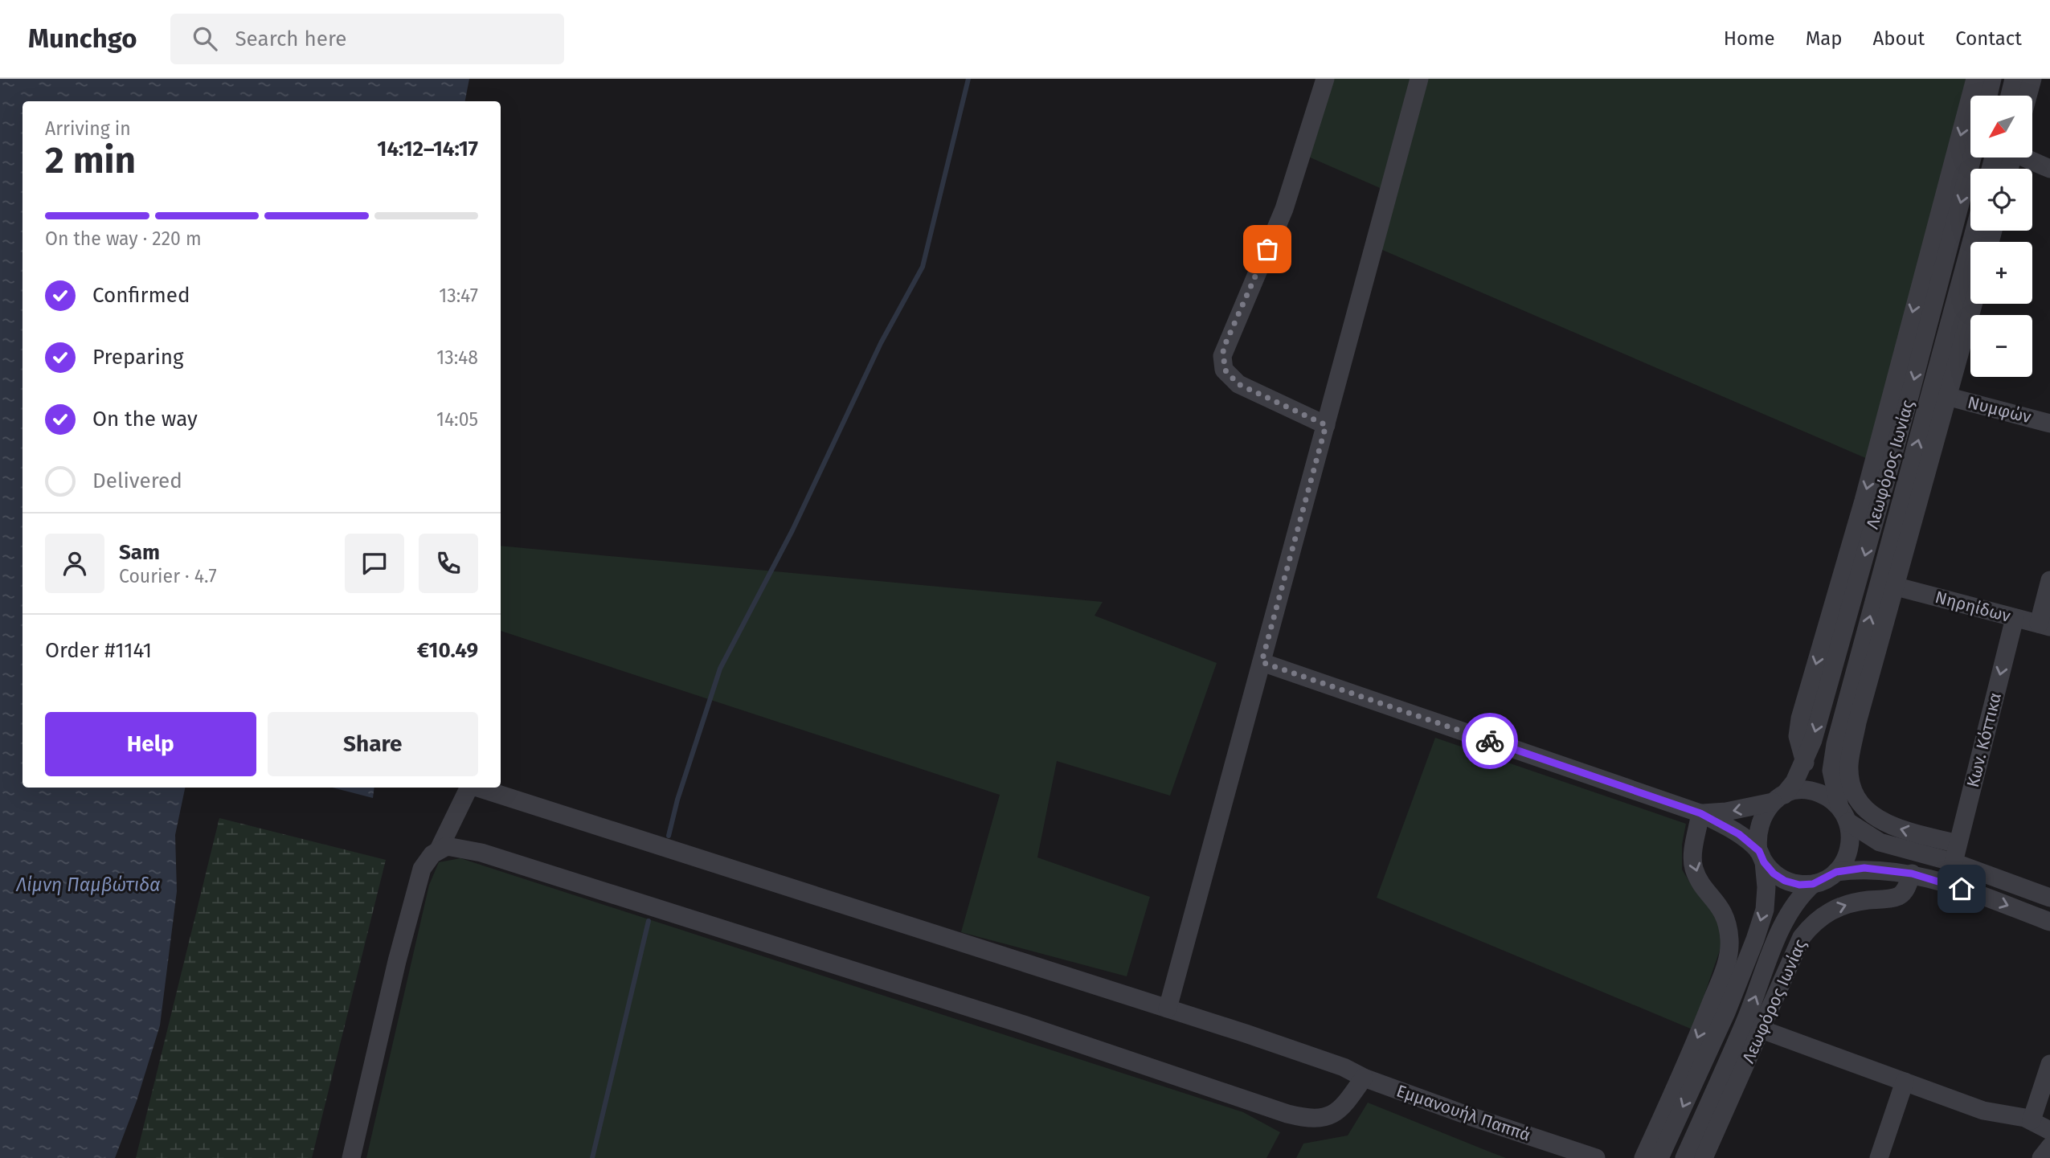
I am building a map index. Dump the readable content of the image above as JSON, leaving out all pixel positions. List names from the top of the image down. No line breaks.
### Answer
{"streets":{"street":["Νυμφών","Λεωφόρος Ιωνίας","Νηρηίδων","Κων. Κόττικα","Εμμανουήλ Παππά"]},"crossings":[["Νηρηίδων","Κων. Κόττικα"]],"one_way":["Κων. Κόττικα"],"water":["Λίμνη Παμβώτιδα"],"north":"bottom left","page":{"header":"Munchgo","search":"Search here","nav":["Home","Map","About","Contact"],"map_buttons":["+","−"],"heading":["2 min","Arriving in","14:12–14:17"],"panel":["Sam","Courier · 4.7","Order #1141","€10.49"],"bar":"On the way · 220 m","list":[["Confirmed","13:47"],["Preparing","13:48"],["On the way","14:05"],"Delivered"],"buttons":["Help","Share"]}}
